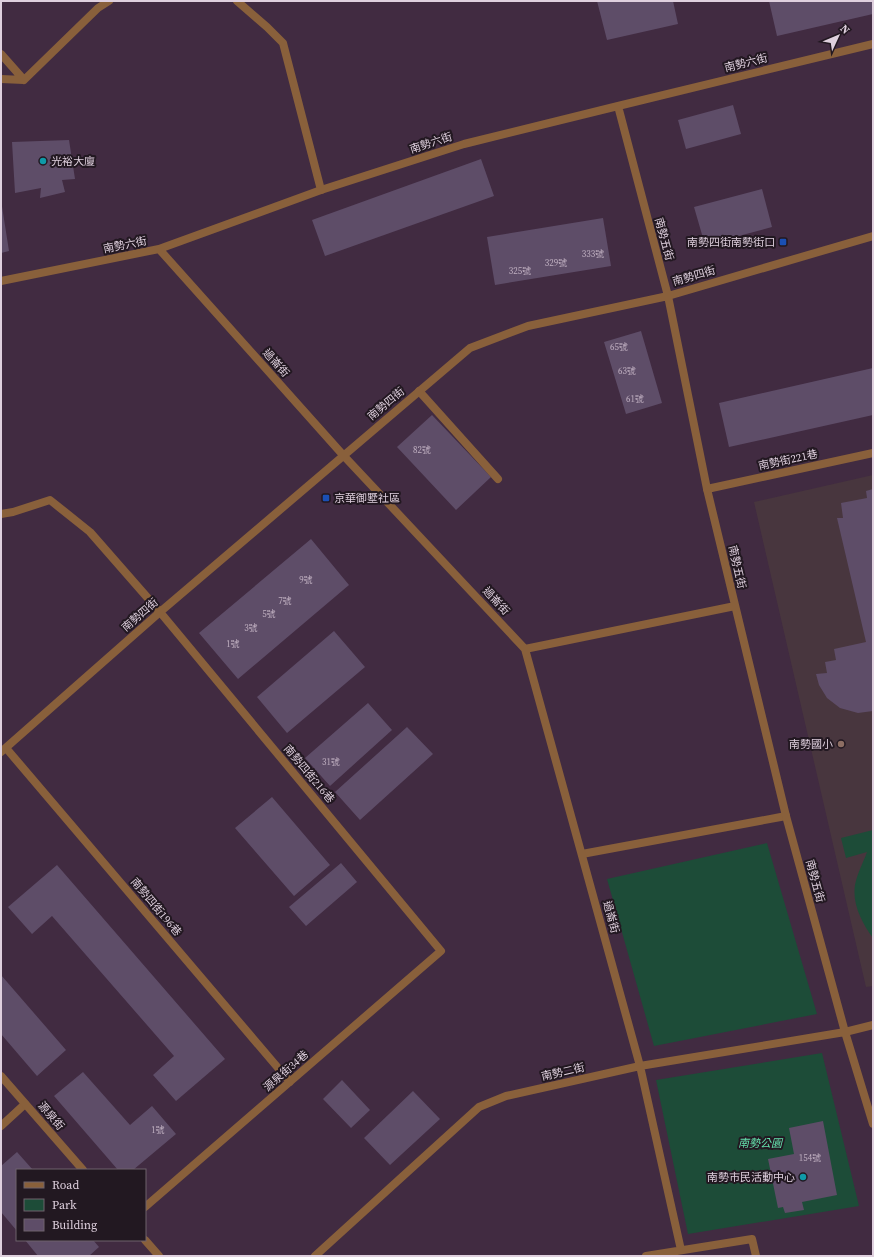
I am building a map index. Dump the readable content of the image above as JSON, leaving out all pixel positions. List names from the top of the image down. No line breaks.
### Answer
{"streets":{"street":["南勢六街","南勢五街","南勢四街","過崙街","南勢街221巷","南勢四街216巷","南勢四街196巷","源泉街34巷","南勢二街","源泉街"]},"crossings":[["南勢六街","南勢五街"],["南勢六街","過崙街"],["南勢五街","南勢四街"],["南勢五街","南勢街221巷"],["南勢五街","南勢二街"],["南勢四街","過崙街"],["南勢四街","南勢四街216巷"],["南勢四街","南勢四街196巷"],["過崙街","南勢二街"],["南勢四街216巷","源泉街34巷"],["南勢四街196巷","源泉街34巷"]],"parks":["南勢公園"],"places":{"other":["光裕大廈","南勢國小","南勢市民活動中心"],"transit":["南勢四街南勢街口","京華御墅社區"]},"house_numbers":["333號","329號","325號","65號","63號","61號","82號","9號","7號","5號","3號","1號","31號","1號","154號"],"legend":["Road","Park","Building"],"north":"top right"}
